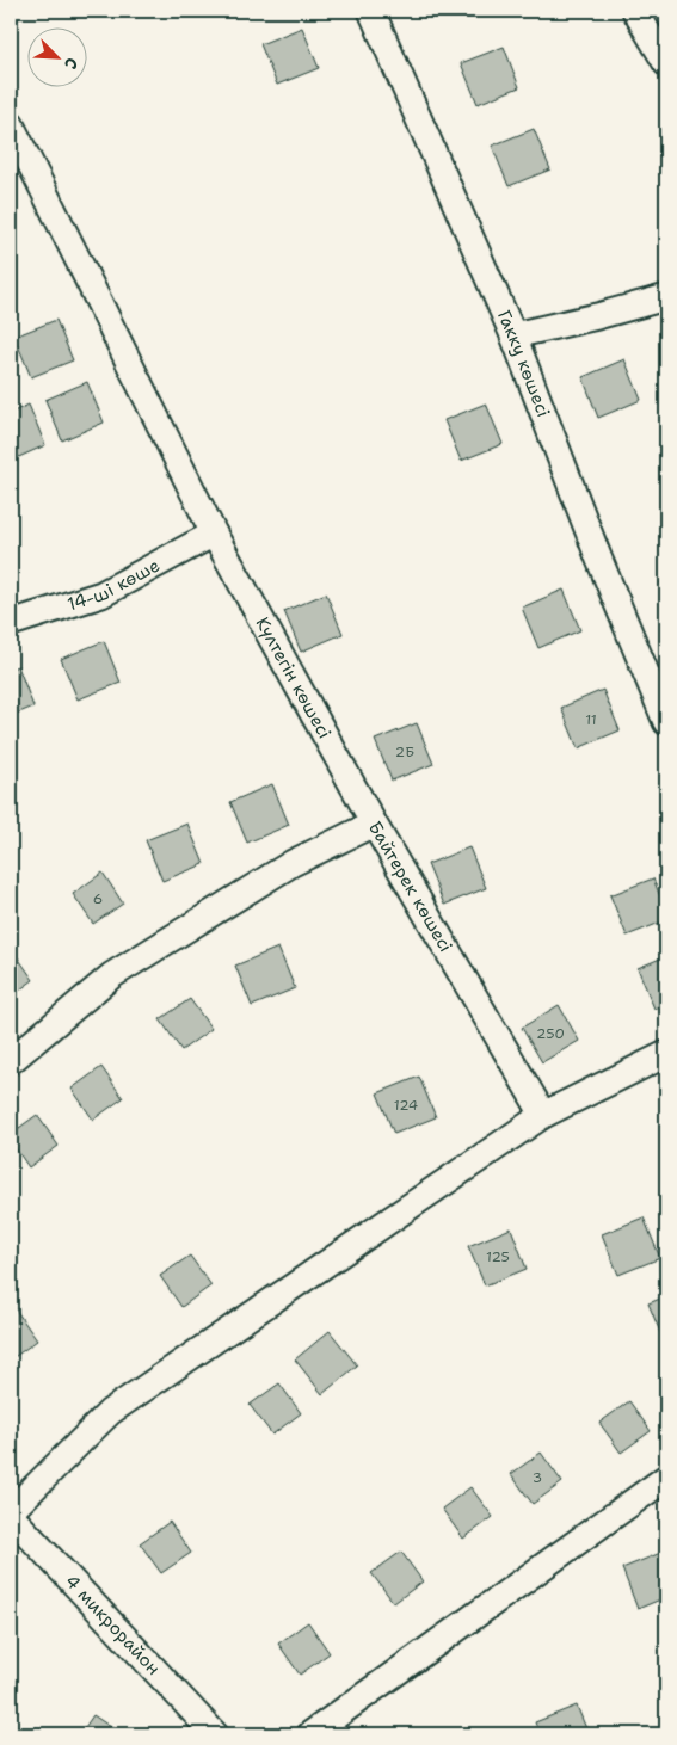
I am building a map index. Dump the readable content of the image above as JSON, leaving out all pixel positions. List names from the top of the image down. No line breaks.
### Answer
{"streets":{"street":["Гакку көшесі","14-ші көше","Күлтегін көшесі","Байтерек көшесі","4 микрорайон"]},"crossings":[["14-ші көше","Күлтегін көшесі"],["Күлтегін көшесі","Байтерек көшесі"]],"house_numbers":["11","2Б","6","250","124","125","3"],"north":"bottom right"}
